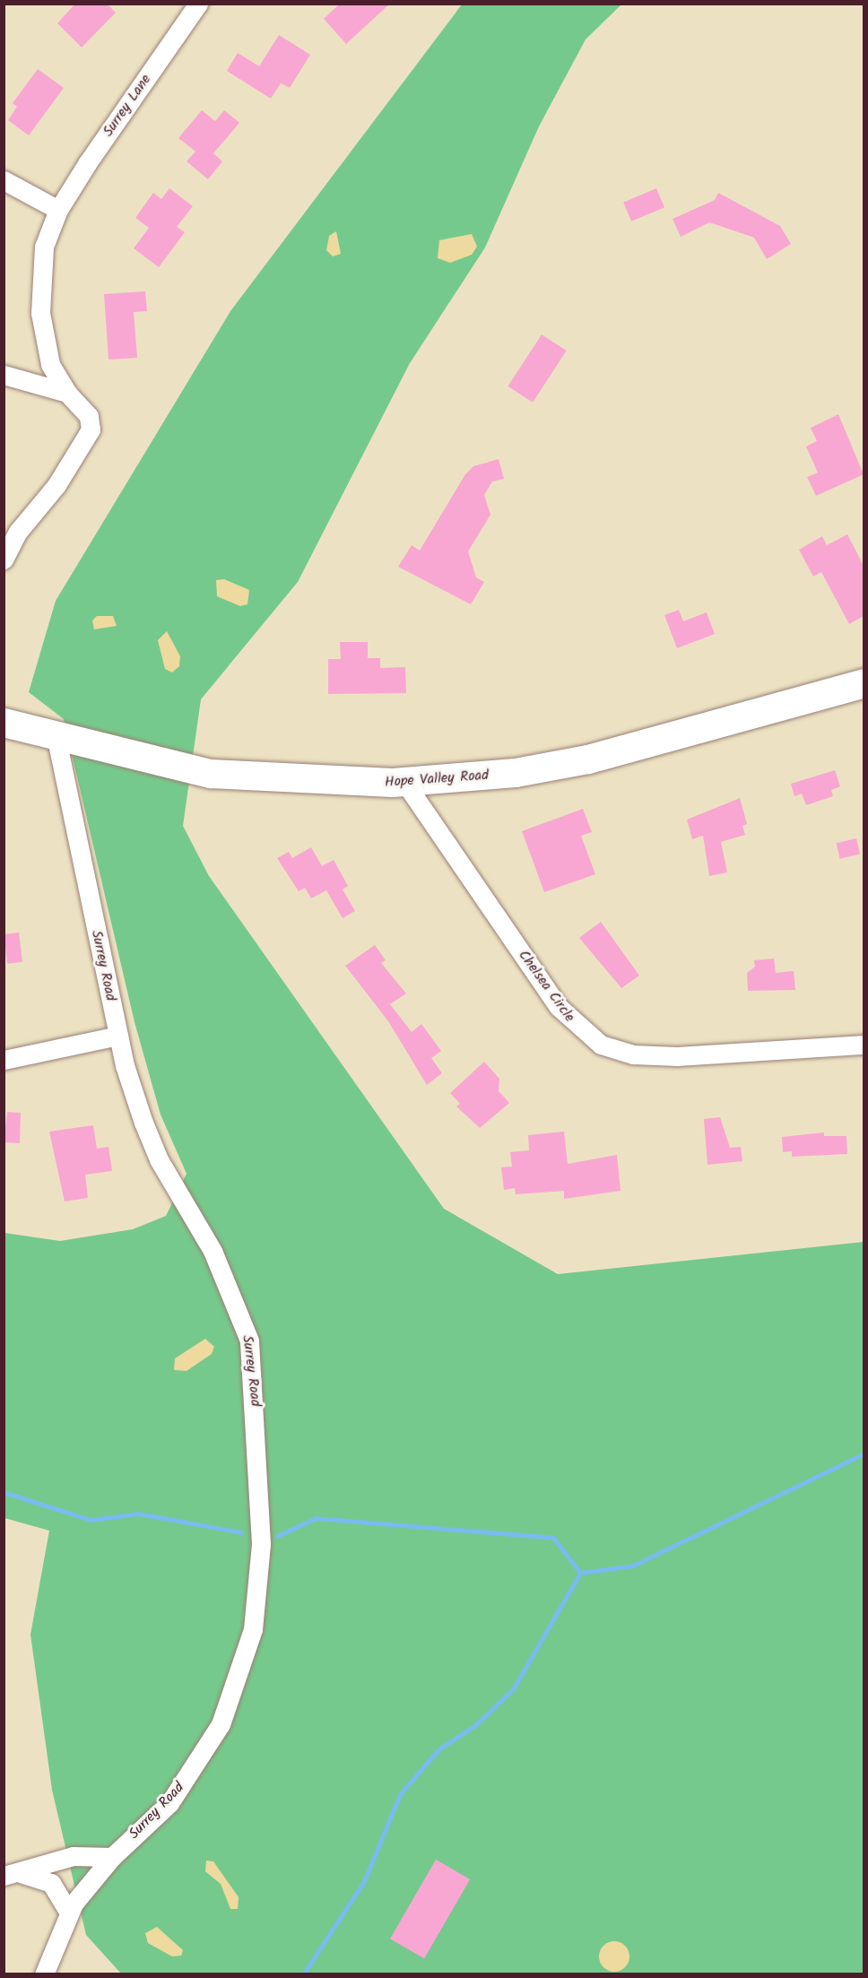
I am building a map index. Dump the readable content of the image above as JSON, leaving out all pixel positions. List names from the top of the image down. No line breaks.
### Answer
{"streets":{"main road":["Hope Valley Road"],"street":["Surrey Lane","Surrey Road","Chelsea Circle"]},"crossings":[["Hope Valley Road","Surrey Road"],["Hope Valley Road","Chelsea Circle"]]}
